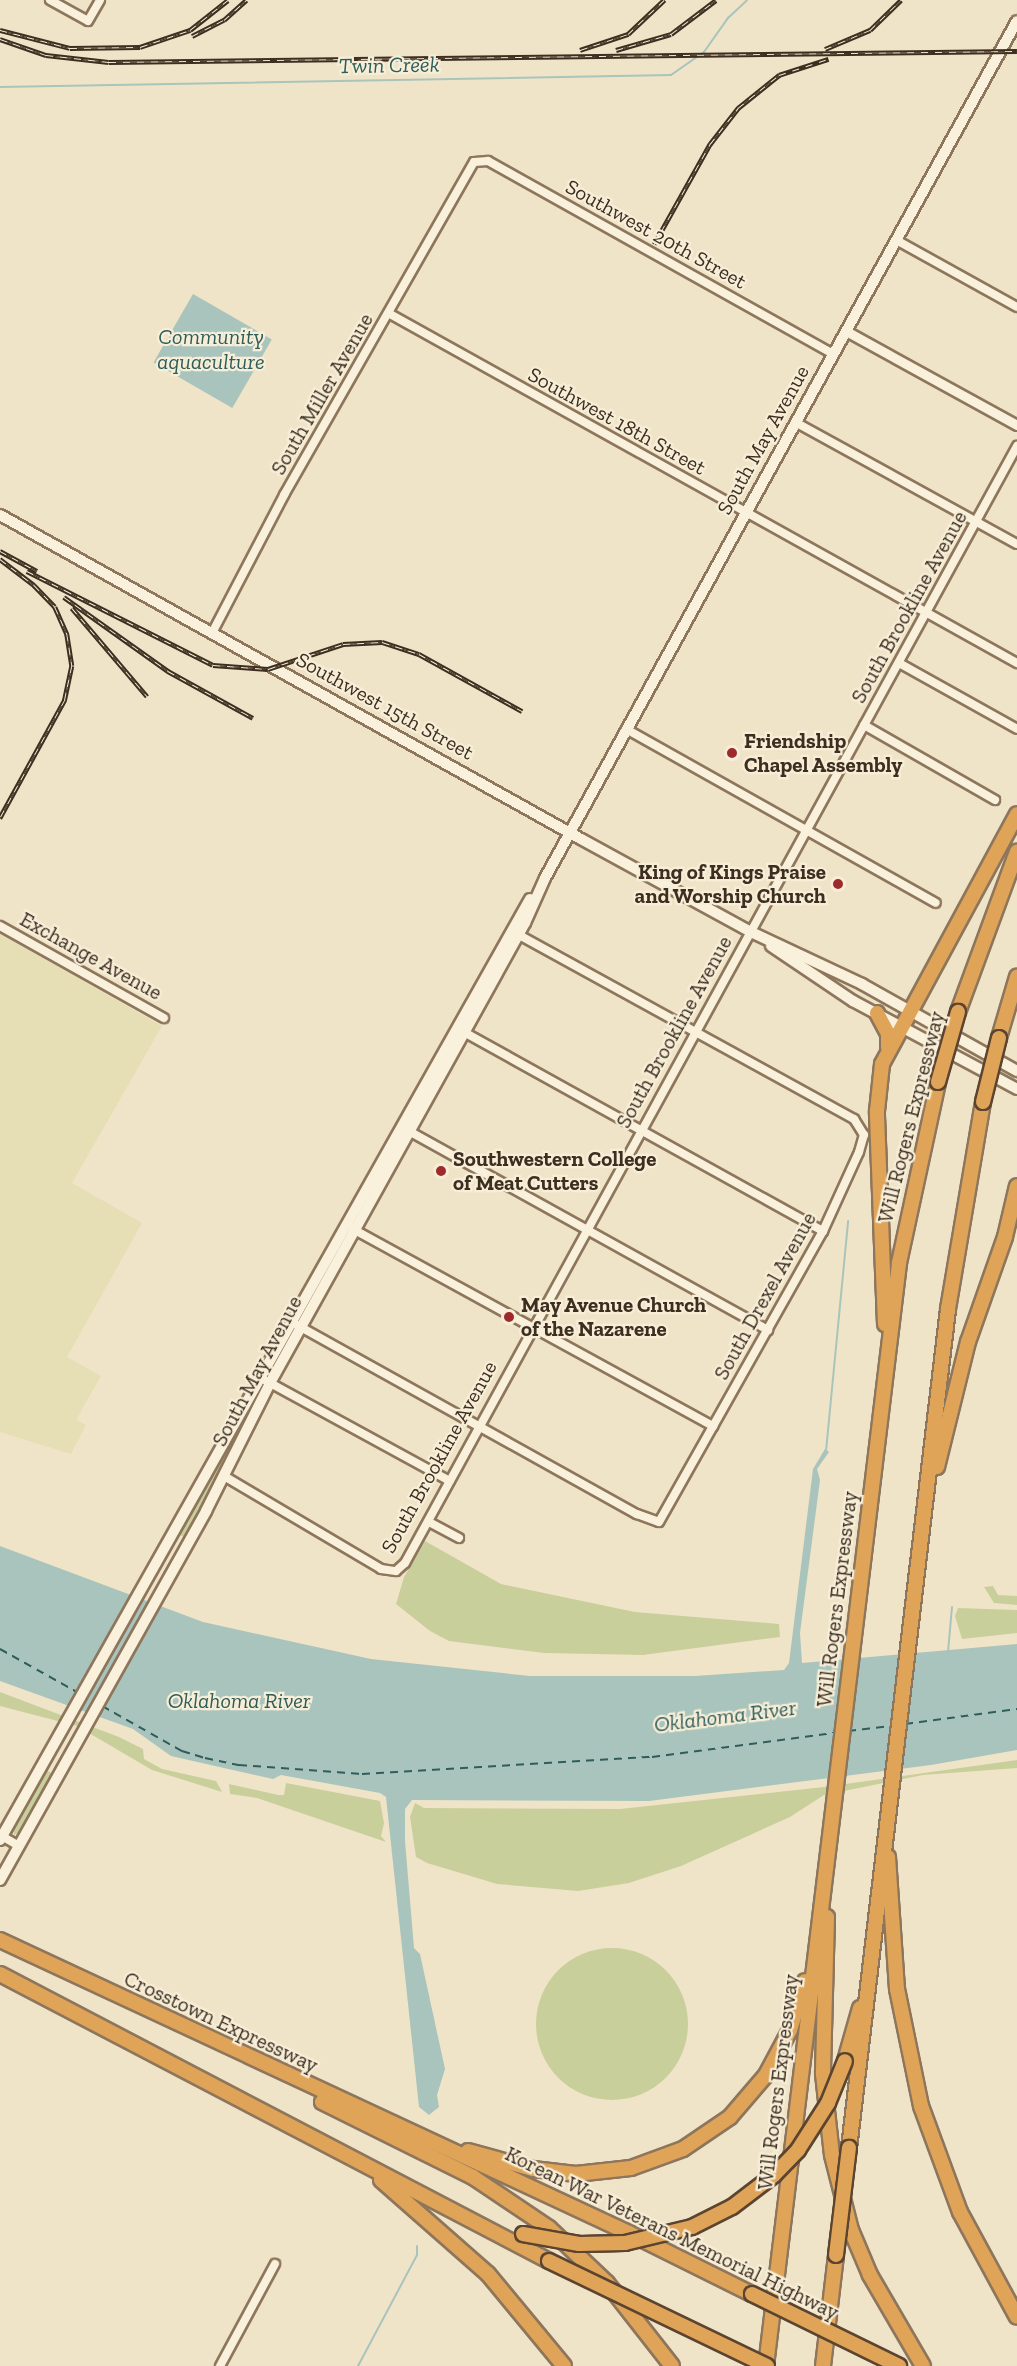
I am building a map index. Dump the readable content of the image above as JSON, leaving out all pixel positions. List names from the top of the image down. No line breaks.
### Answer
{"streets":{"highway":["Will Rogers Expressway","Crosstown Expressway","Korean War Veterans Memorial Highway"],"main road":["South May Avenue","Southwest 15th Street"],"street":["Southwest 20th Street","South Miller Avenue","Southwest 18th Street","South Brookline Avenue","Exchange Avenue","South Drexel Avenue"]},"crossings":[["Southwest 20th Street","South Miller Avenue"],["Southwest 20th Street","South May Avenue"],["South Miller Avenue","Southwest 18th Street"],["South Miller Avenue","Southwest 15th Street"],["Southwest 18th Street","South May Avenue"],["Southwest 18th Street","South Brookline Avenue"],["South May Avenue","South Brookline Avenue"],["South May Avenue","Southwest 15th Street"],["South Brookline Avenue","Southwest 15th Street"],["South Brookline Avenue","South Drexel Avenue"],["Crosstown Expressway","Korean War Veterans Memorial Highway"]],"water":["Twin Creek","Community aquaculture","Oklahoma River"],"places":["Friendship Chapel Assembly","King of Kings Praise and Worship Church","Southwestern College of Meat Cutters","May Avenue Church of the Nazarene"]}
